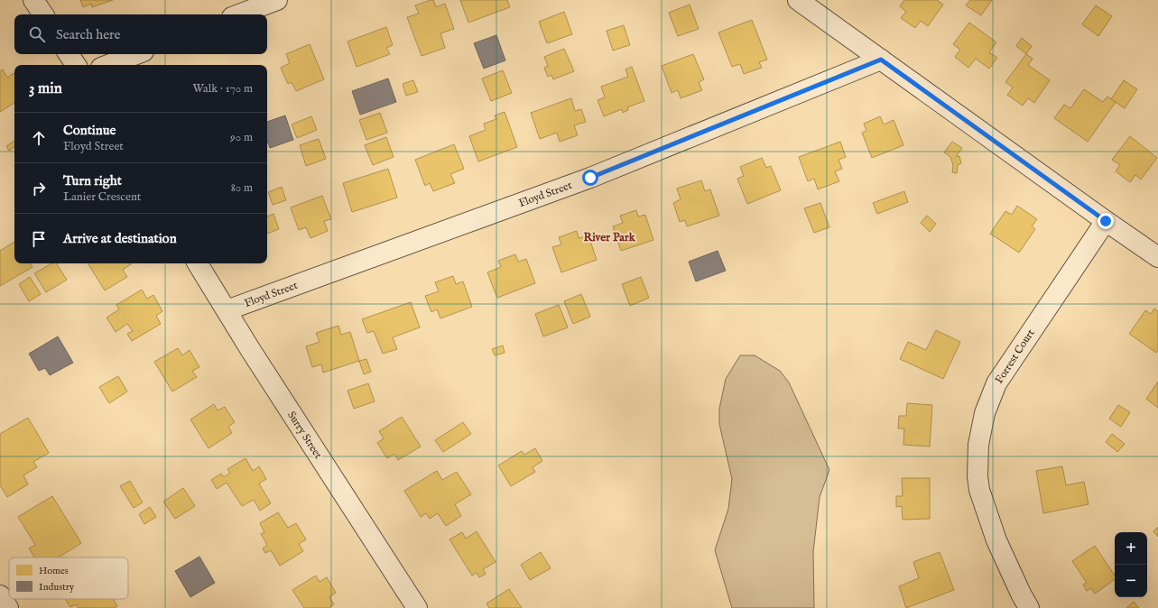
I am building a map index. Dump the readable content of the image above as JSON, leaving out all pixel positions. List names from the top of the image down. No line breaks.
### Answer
{"streets":{"street":["Floyd Street","Forrest Court","Surry Street"]},"crossings":[["Floyd Street","Surry Street"]],"districts":["River Park"],"legend":["Homes","Industry"],"page":{"search":"Search here","heading":["3 min","Walk · 170 m"],"list":[["Continue","Floyd Street","90 m"],["Turn right","Lanier Crescent","80 m"],"Arrive at destination"],"map_buttons":["+","−"]}}
